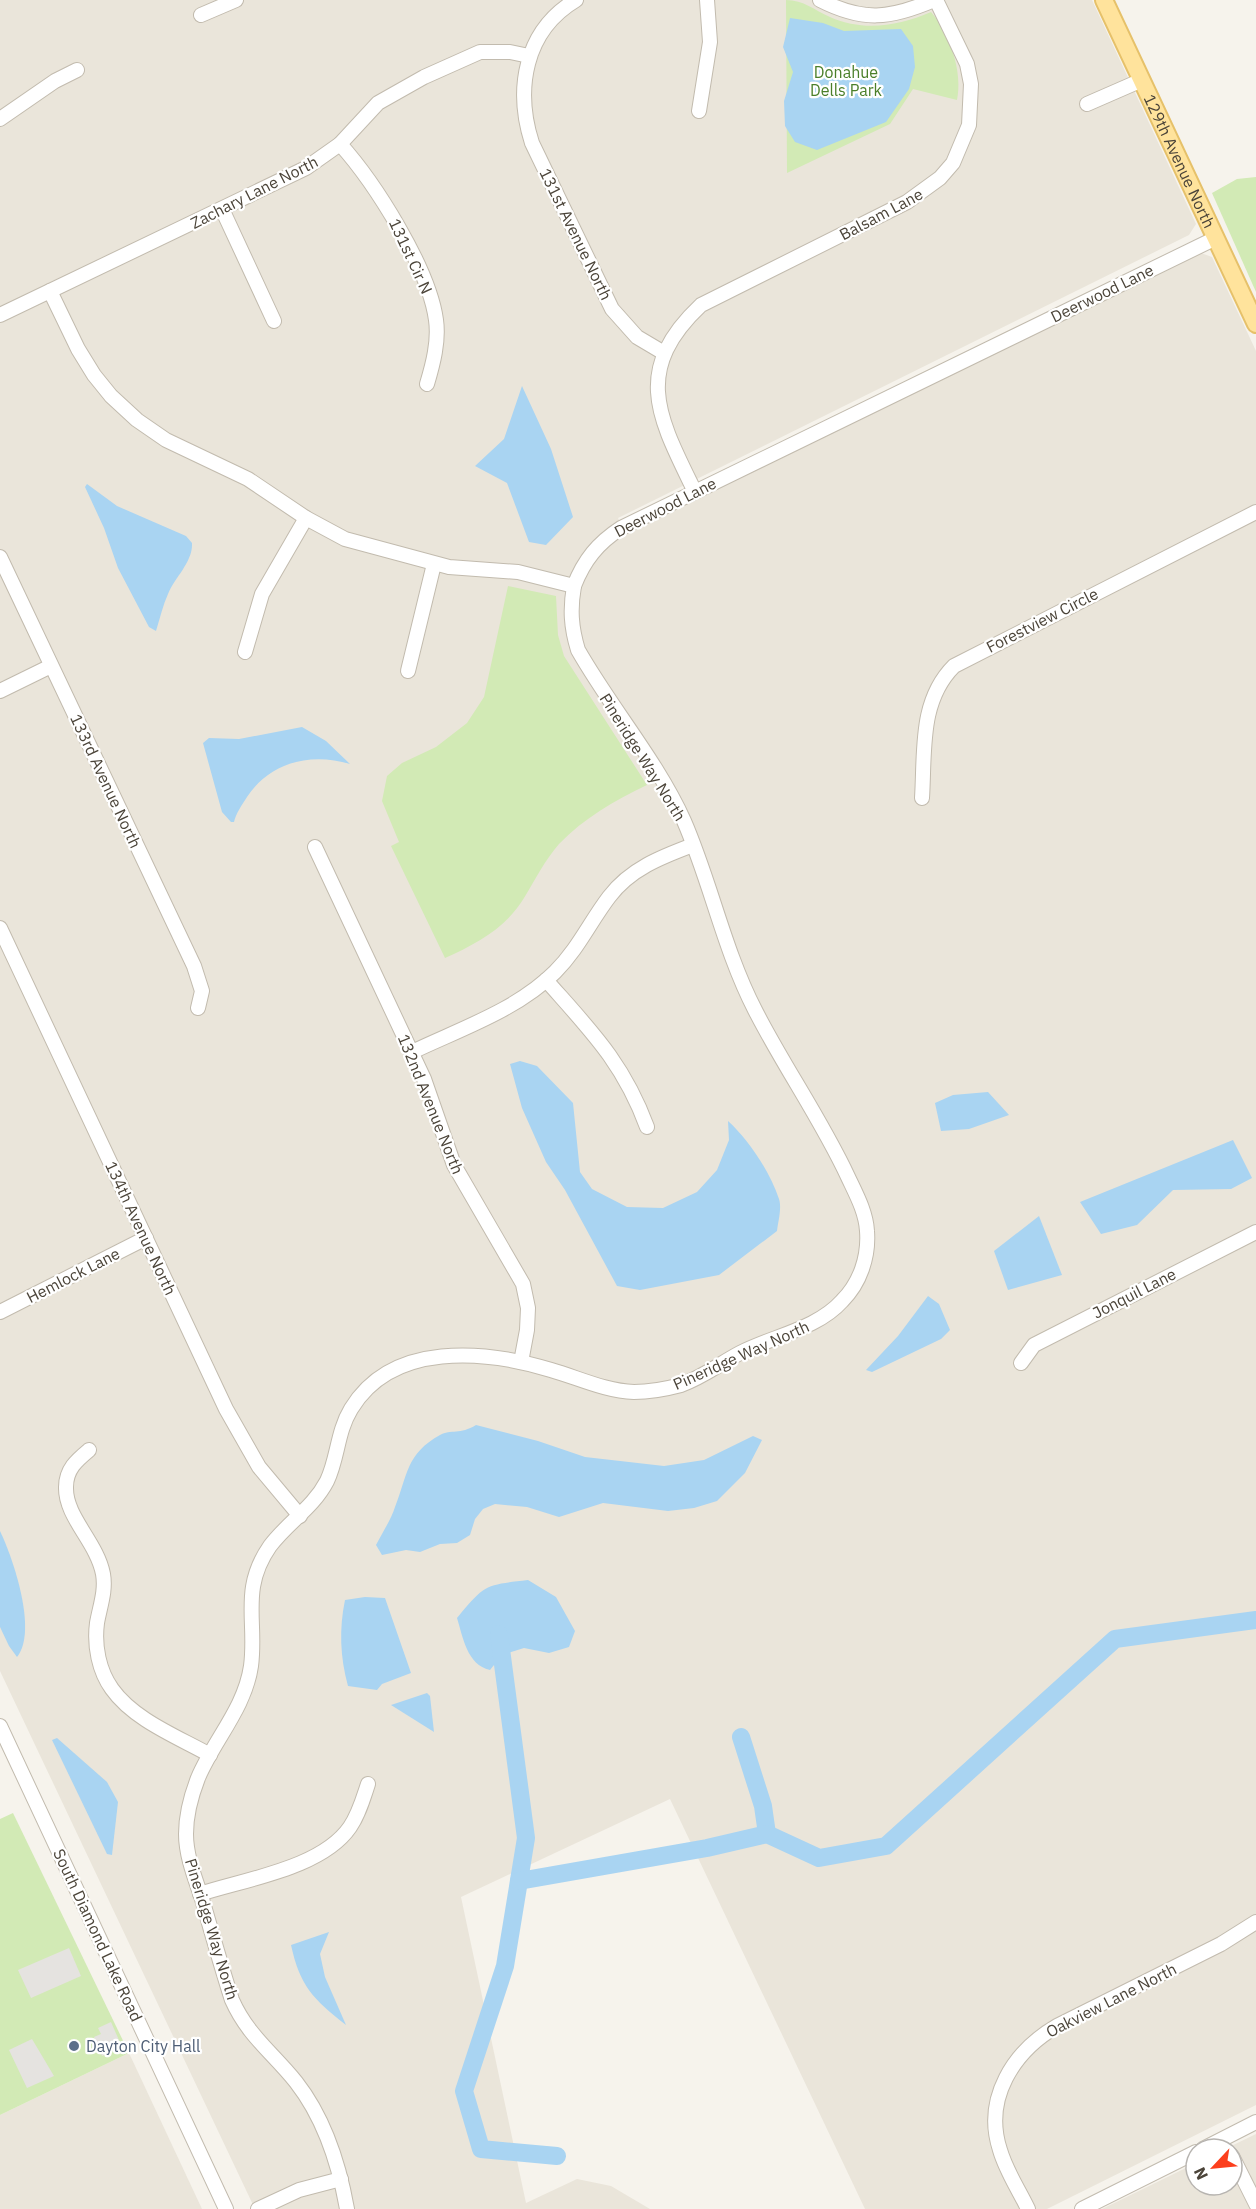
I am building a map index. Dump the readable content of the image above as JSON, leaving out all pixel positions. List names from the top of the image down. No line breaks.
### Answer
{"streets":{"main road":["129th Avenue North"],"street":["Zachary Lane North","Balsam Lane","131st Avenue North","131st Cir N","Deerwood Lane","Forestview Circle","Pineridge Way North","133rd Avenue North","132nd Avenue North","134th Avenue North","Hemlock Lane","Jonquil Lane","South Diamond Lake Road","Oakview Lane North"]},"crossings":[["129th Avenue North","Deerwood Lane"],["Zachary Lane North","131st Avenue North"],["Zachary Lane North","131st Cir N"],["Balsam Lane","131st Avenue North"],["Deerwood Lane","Pineridge Way North"],["Pineridge Way North","132nd Avenue North"],["Pineridge Way North","134th Avenue North"],["134th Avenue North","Hemlock Lane"]],"parks":["Donahue Dells Park"],"places":["Dayton City Hall"],"north":"bottom left"}
